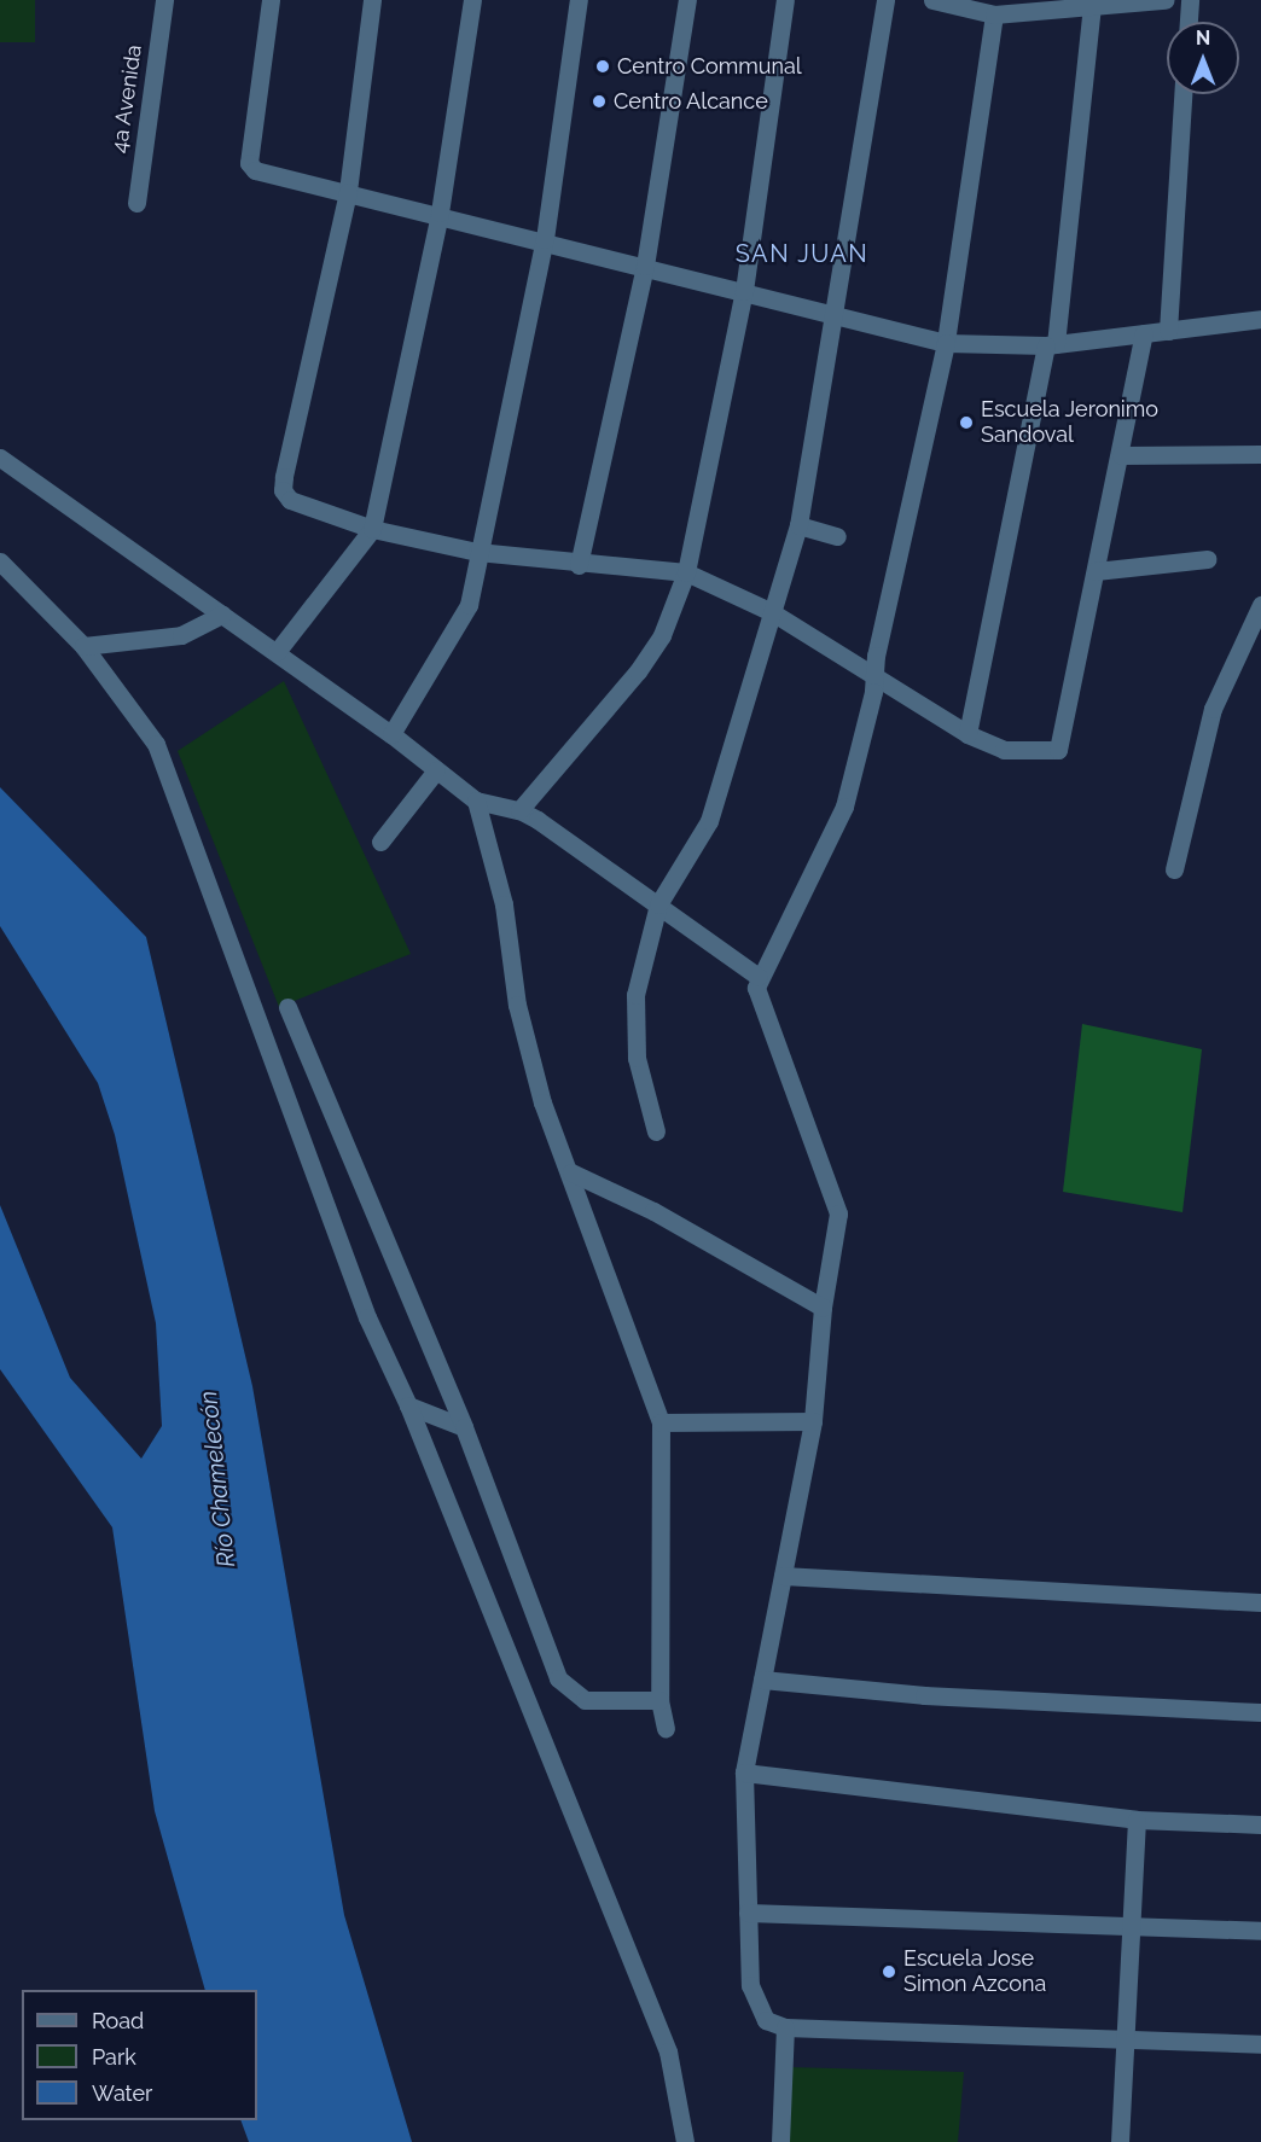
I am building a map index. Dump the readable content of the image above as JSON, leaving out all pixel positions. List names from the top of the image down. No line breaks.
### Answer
{"streets":{"street":["4a Avenida"]},"districts":["SAN JUAN"],"water":["Río Chamelecón"],"places":["Centro Communal","Centro Alcance","Escuela Jeronimo Sandoval","Escuela Jose Simon Azcona"],"legend":["Road","Park","Water"],"north":"top"}
